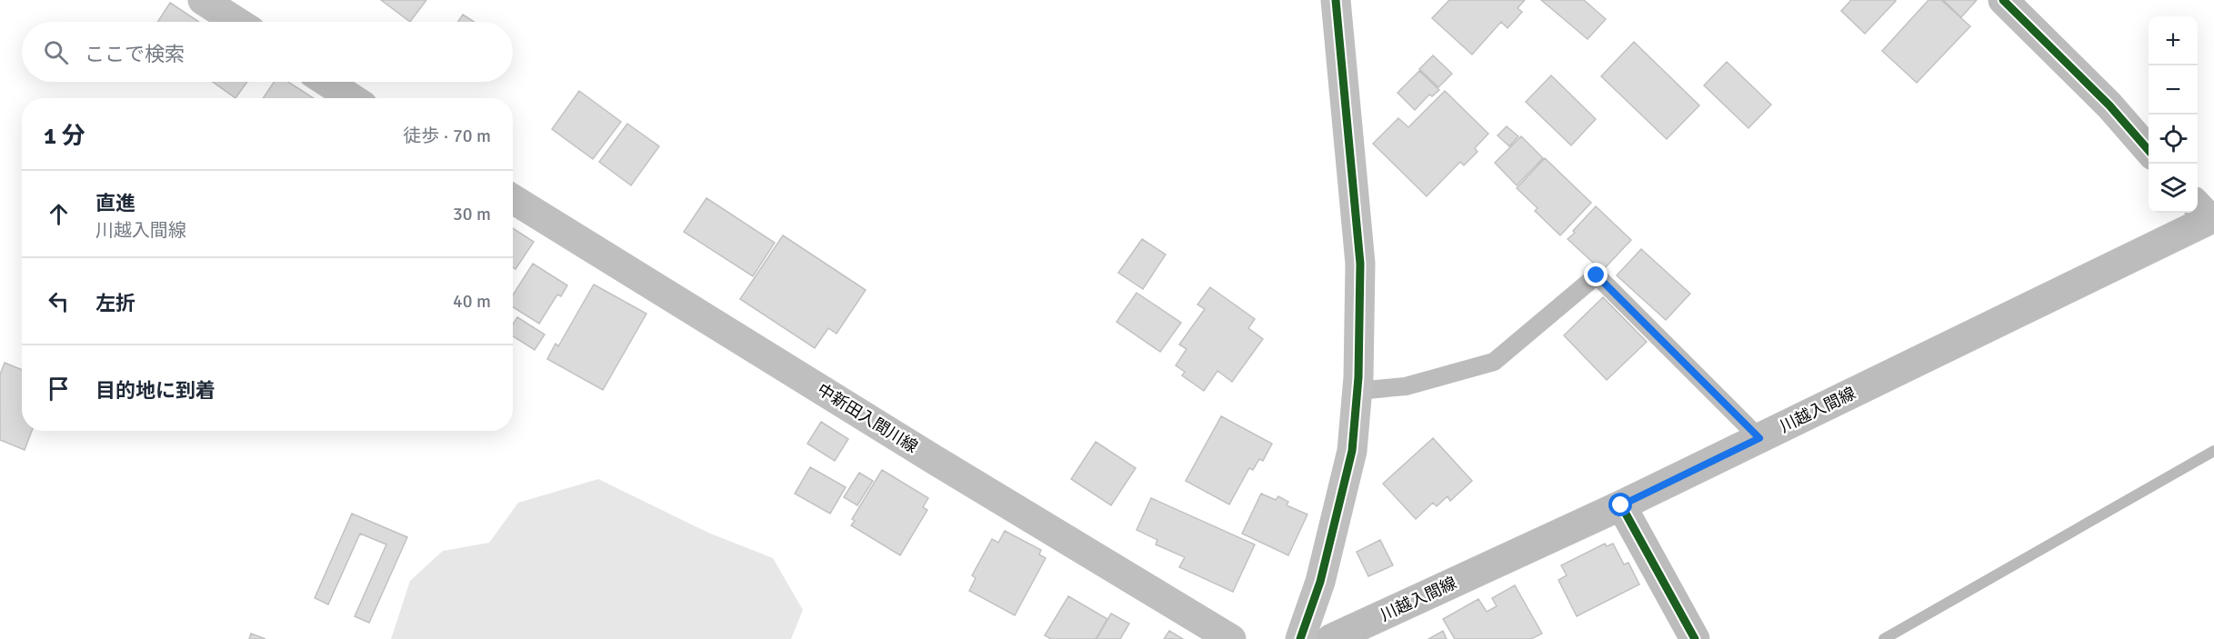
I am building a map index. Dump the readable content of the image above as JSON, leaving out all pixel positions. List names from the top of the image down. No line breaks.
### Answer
{"streets":{"main road":["川越入間線","中新田入間川線"]},"page":{"map_buttons":["+","−"],"search":"ここで検索","heading":["1 分","徒歩 · 70 m"],"list":[["直進","川越入間線","30 m"],["左折","40 m"],"目的地に到着"]}}
